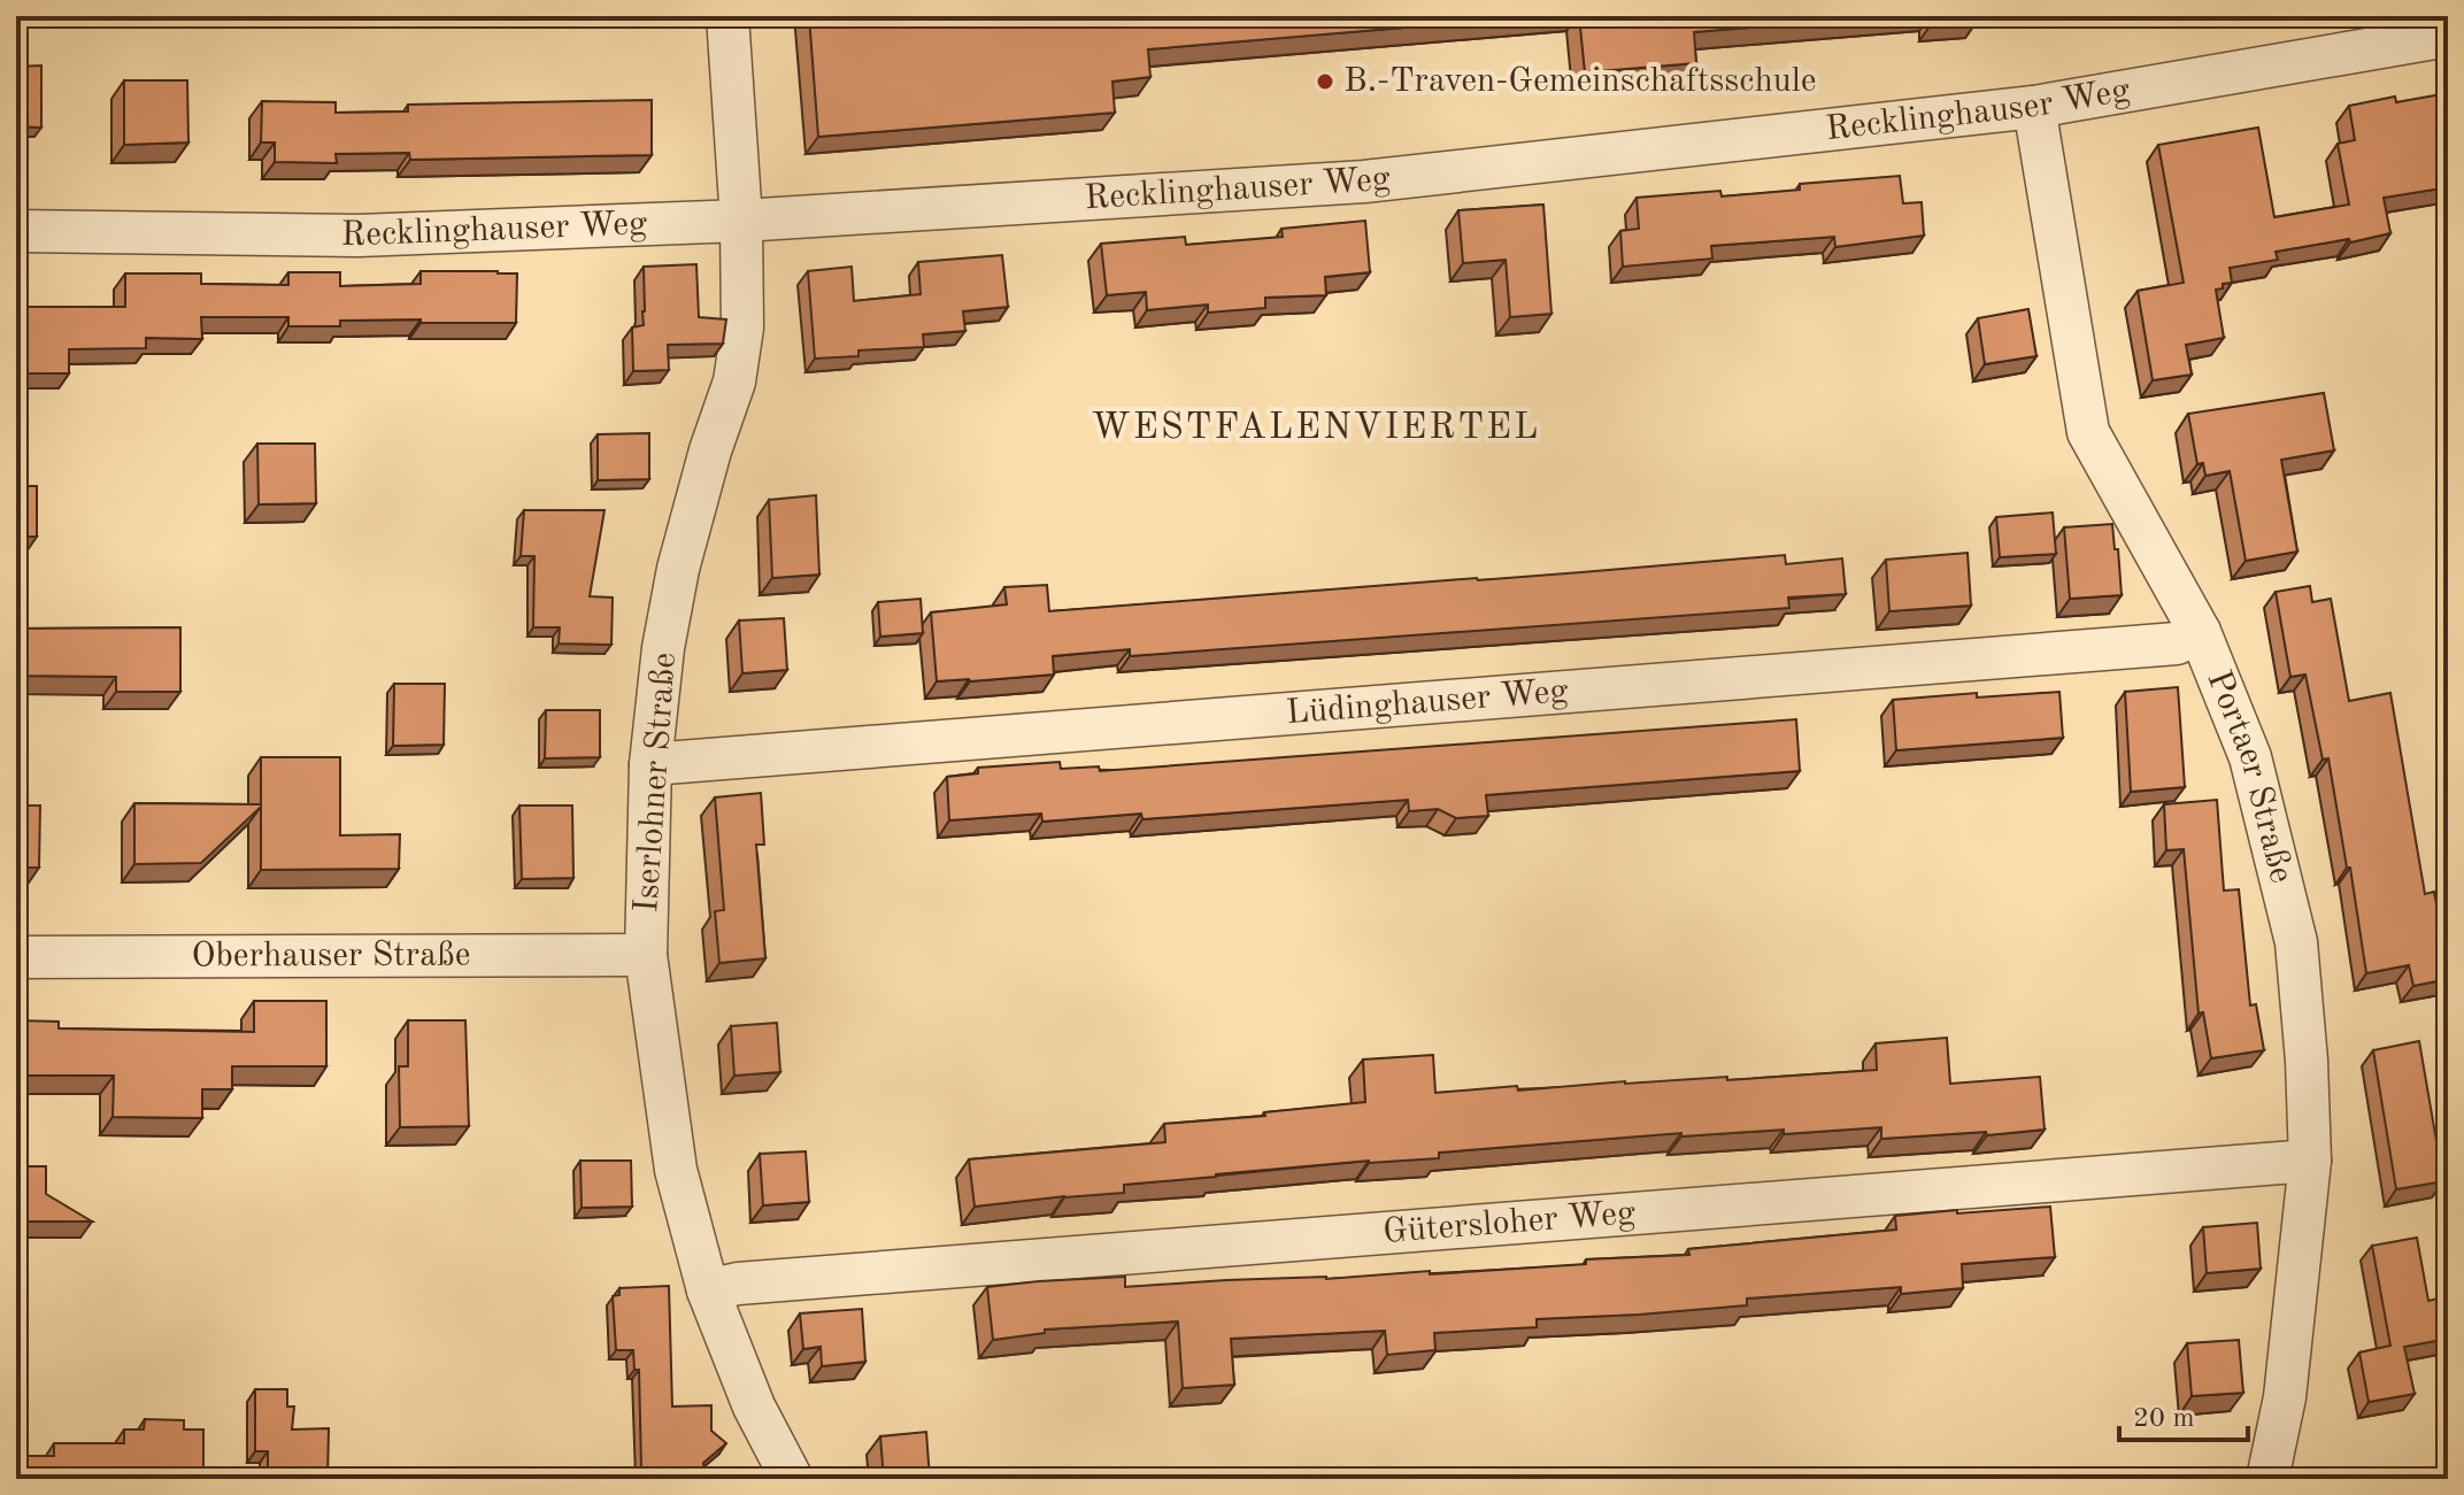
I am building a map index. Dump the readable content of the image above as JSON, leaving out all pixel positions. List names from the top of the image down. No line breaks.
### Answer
{"streets":{"street":["Recklinghauser Weg","Lüdinghauser Weg","Portaer Straße","Iserlohner Straße","Oberhauser Straße","Gütersloher Weg"]},"crossings":[["Recklinghauser Weg","Portaer Straße"],["Recklinghauser Weg","Iserlohner Straße"],["Lüdinghauser Weg","Portaer Straße"],["Lüdinghauser Weg","Iserlohner Straße"],["Portaer Straße","Gütersloher Weg"],["Iserlohner Straße","Oberhauser Straße"],["Iserlohner Straße","Gütersloher Weg"]],"districts":["WESTFALENVIERTEL"],"places":["B.-Traven-Gemeinschaftsschule"],"scale_bar":"20 m"}
